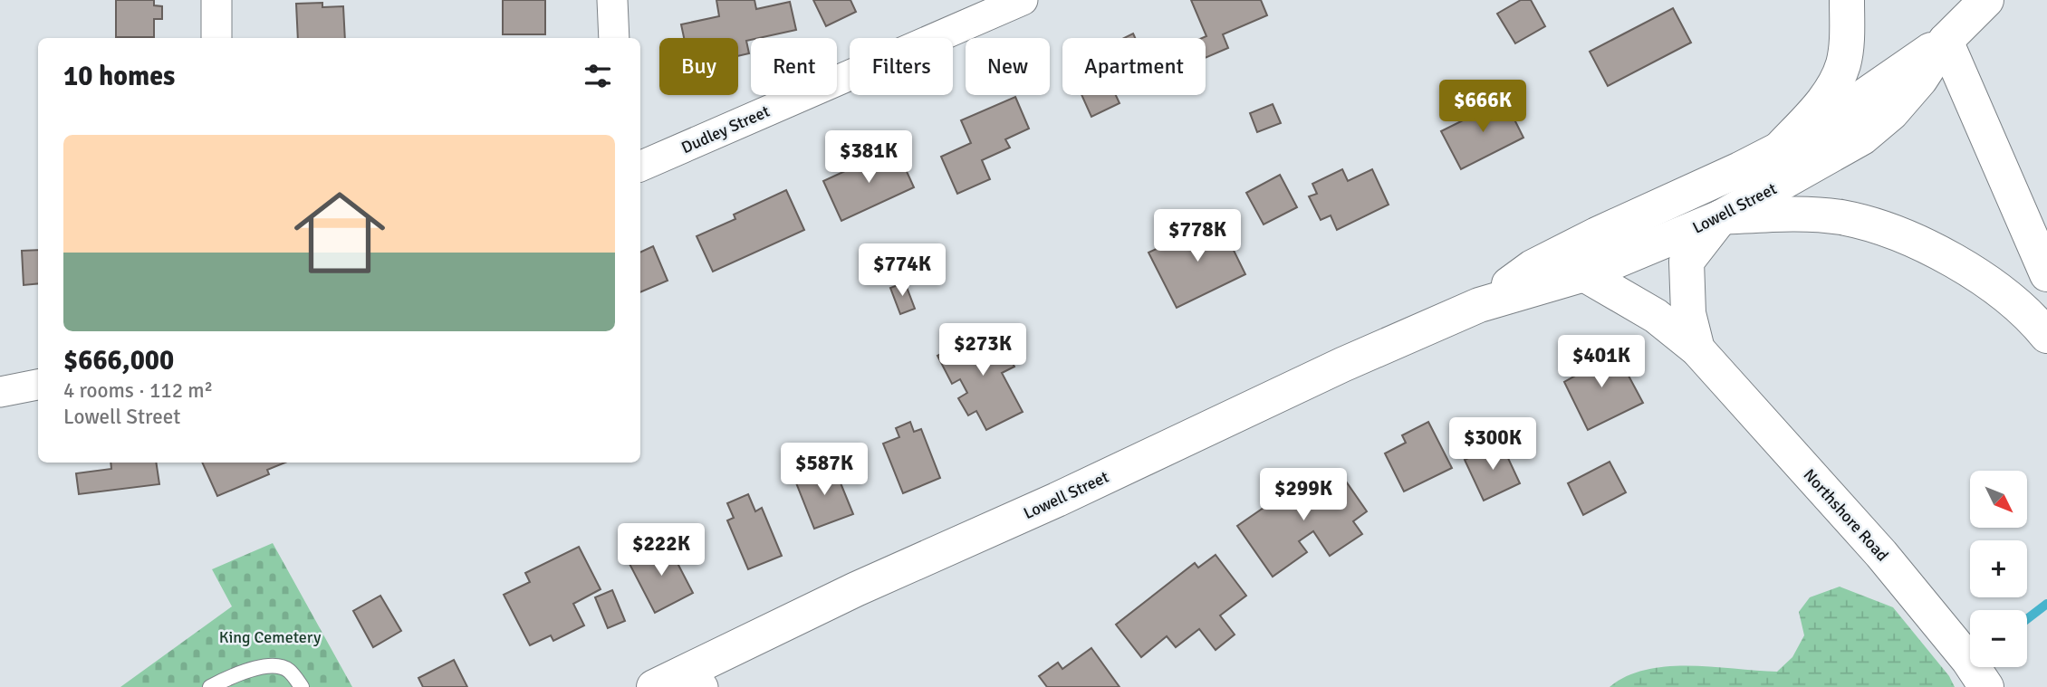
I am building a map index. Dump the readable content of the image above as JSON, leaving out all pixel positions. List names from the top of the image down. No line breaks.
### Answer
{"streets":{"main road":["Lowell Street","Northshore Road"],"street":["Dudley Street"]},"crossings":[["Lowell Street","Northshore Road"]],"parks":["King Cemetery"],"north":"bottom right","page":{"chip":["Buy","Rent","Filters","New","Apartment"],"heading":"10 homes","price":["$666K","$381K","$778K","$774K","$273K","$401K","$300K","$587K","$299K","$222K"],"list":[{"name":"$666,000","note":"4 rooms · 112 m² · Lowell Street"}],"map_buttons":["+","−"]}}
